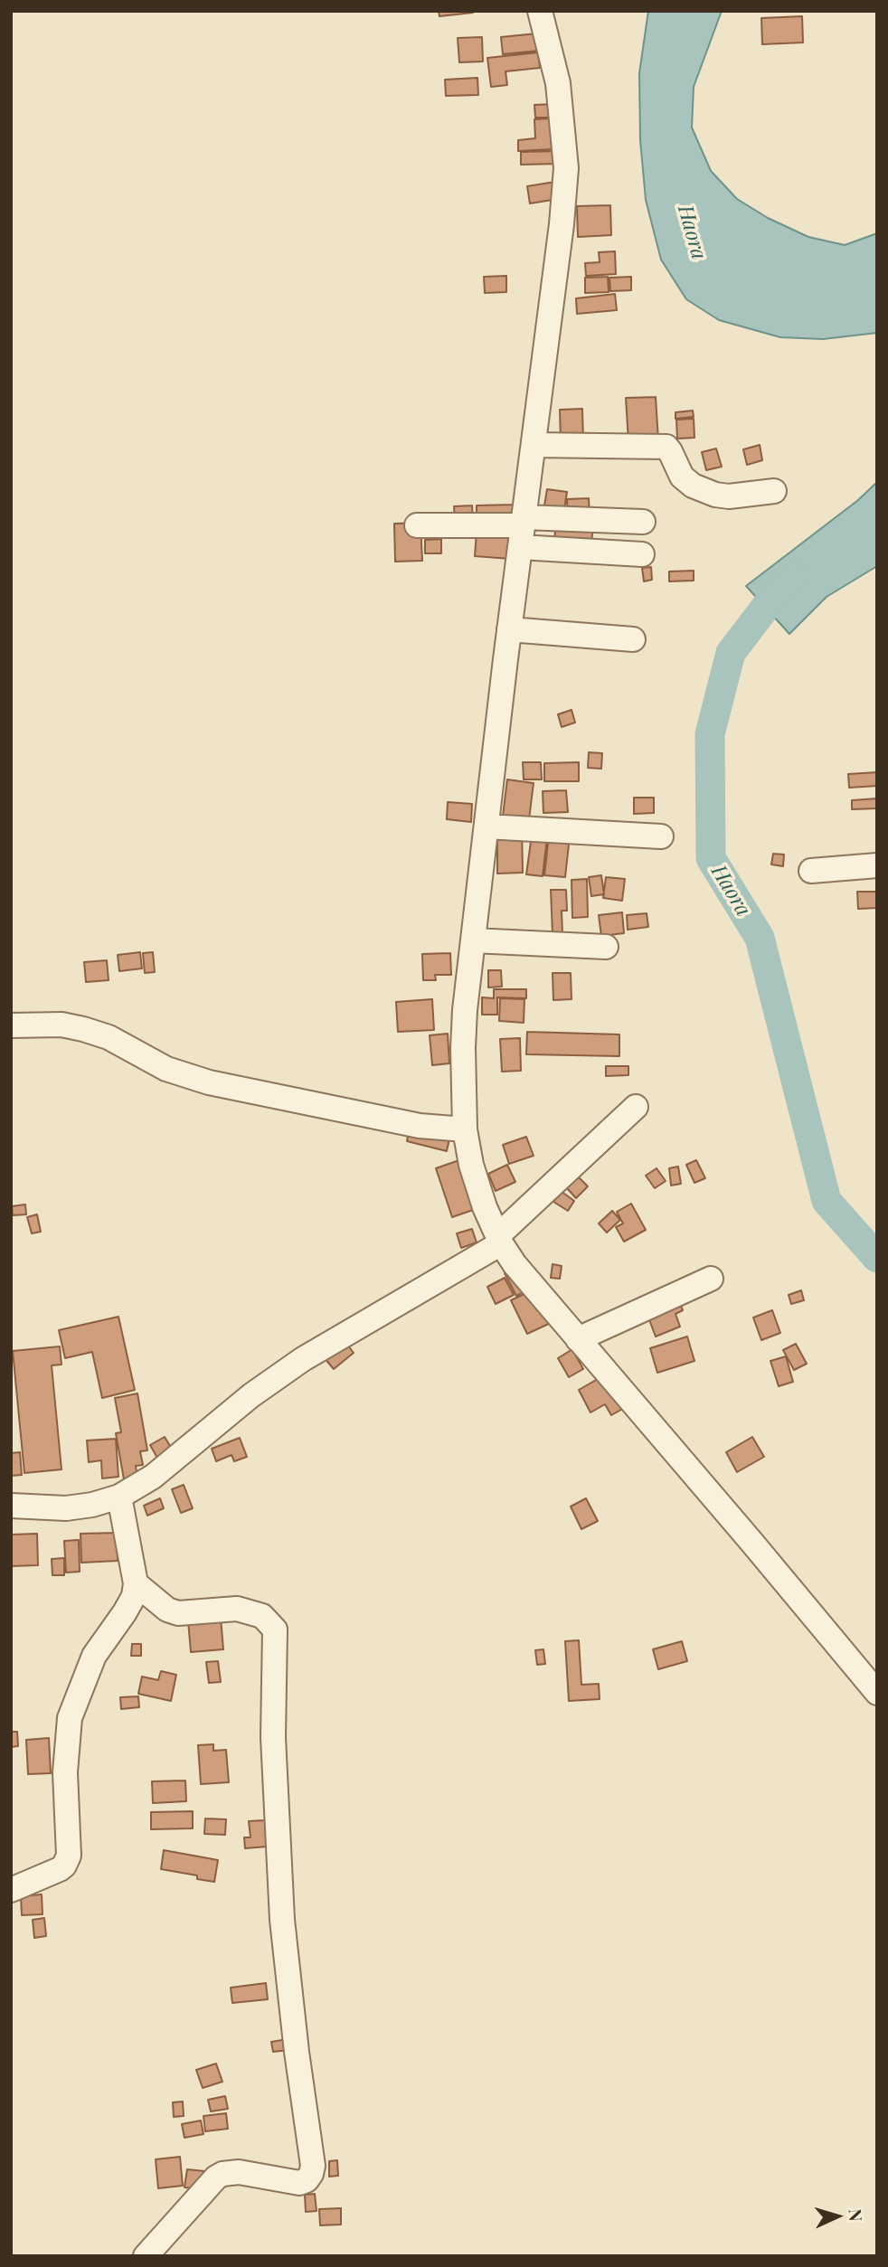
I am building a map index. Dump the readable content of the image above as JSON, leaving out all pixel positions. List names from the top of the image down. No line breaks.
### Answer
{"water":["Haora"],"north":"right"}
